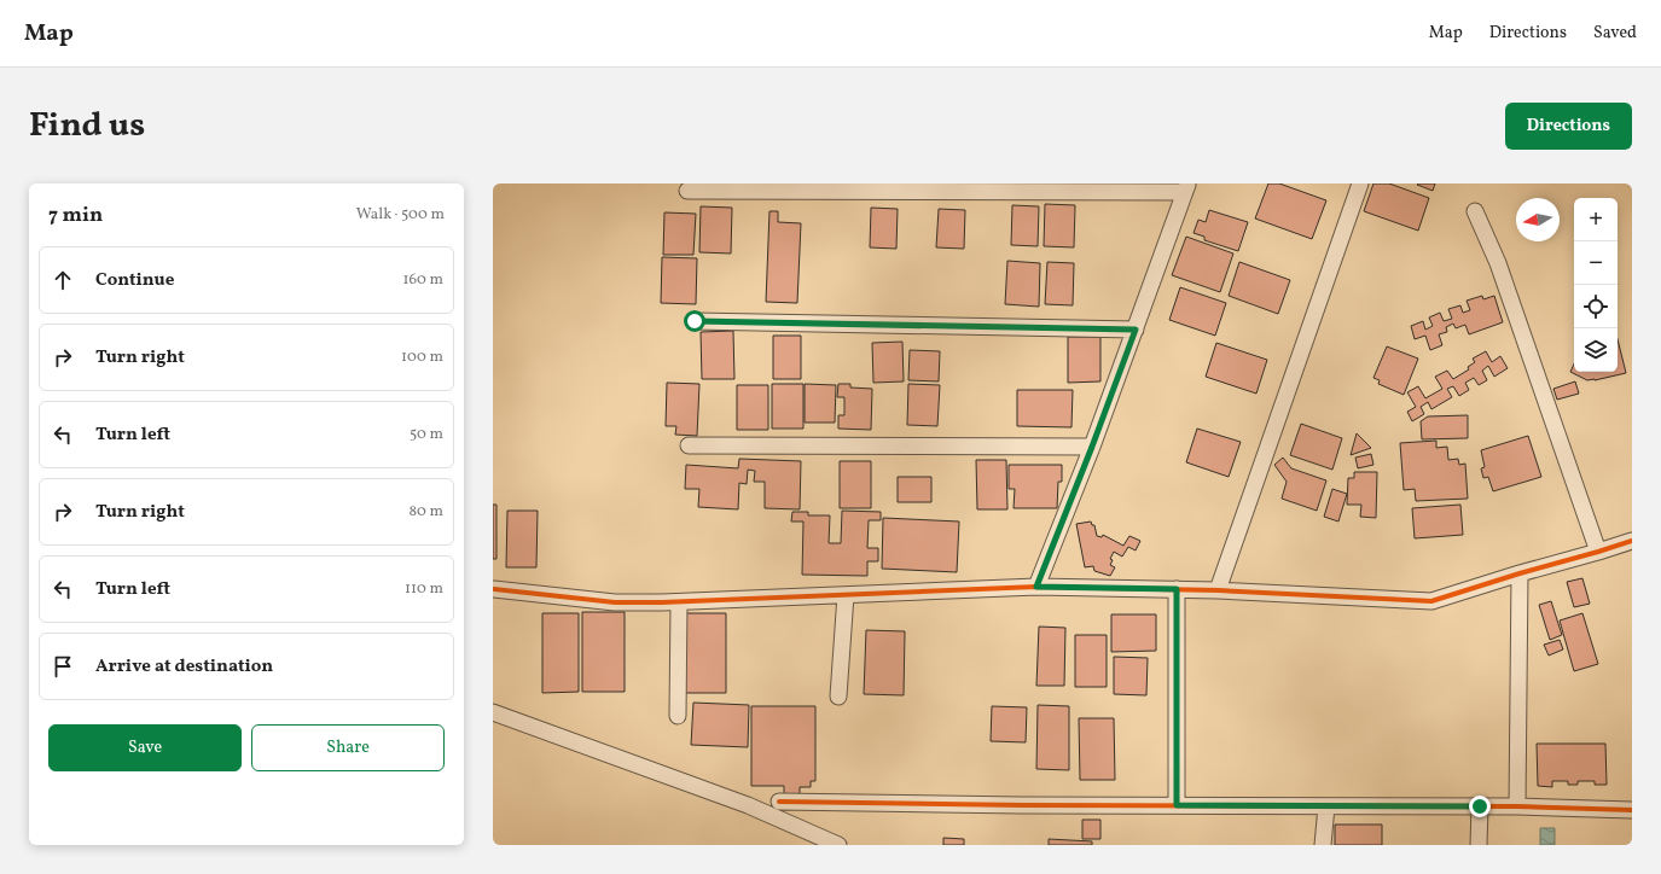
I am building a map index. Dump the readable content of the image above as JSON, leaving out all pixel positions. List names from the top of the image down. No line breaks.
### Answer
{"north":"left","page":{"header":"Map","nav":["Map","Directions","Saved"],"title":"Find us","buttons":["Directions",["Save","Share"]],"heading":["7 min","Walk · 500 m"],"map_buttons":["+","−"],"list":[["Continue","160 m"],["Turn right","100 m"],["Turn left","50 m"],["Turn right","80 m"],["Turn left","110 m"],"Arrive at destination"]}}
